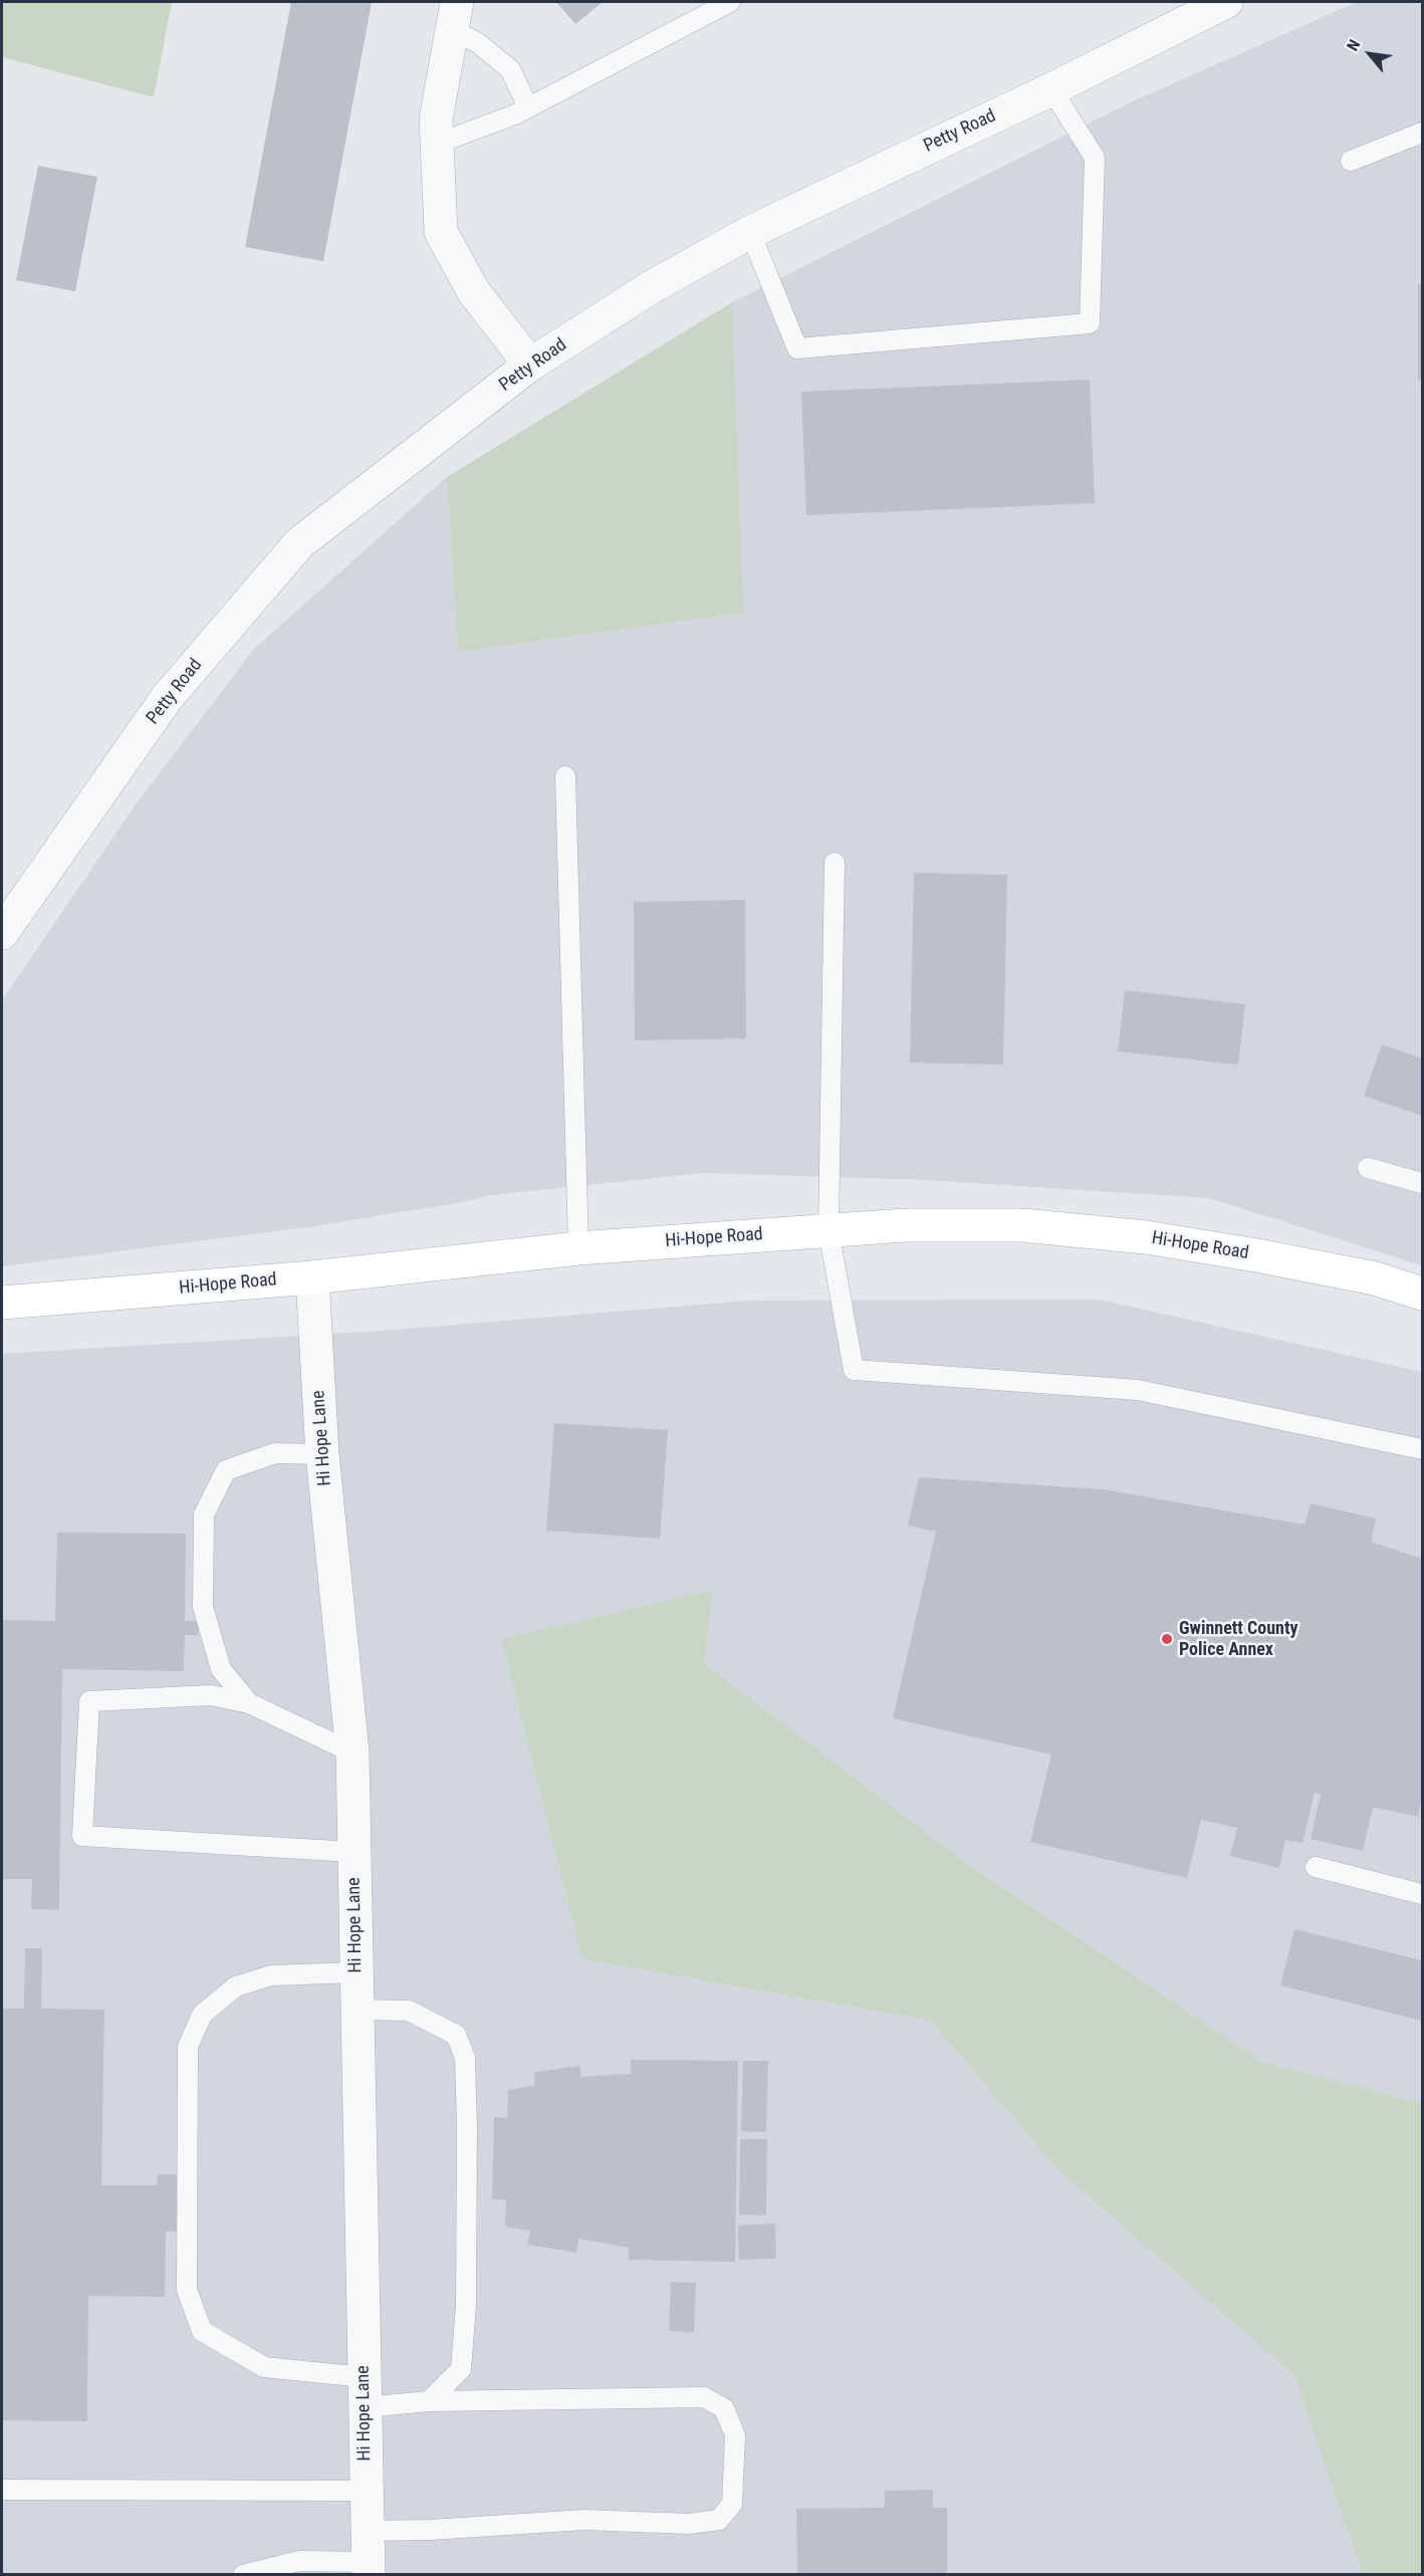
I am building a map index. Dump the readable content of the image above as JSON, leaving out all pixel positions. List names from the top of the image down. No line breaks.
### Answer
{"streets":{"street":["Petty Road","Hi-Hope Road","Hi Hope Lane"]},"crossings":[["Hi-Hope Road","Hi Hope Lane"]],"places":["Gwinnett County Police Annex"],"north":"top left"}
